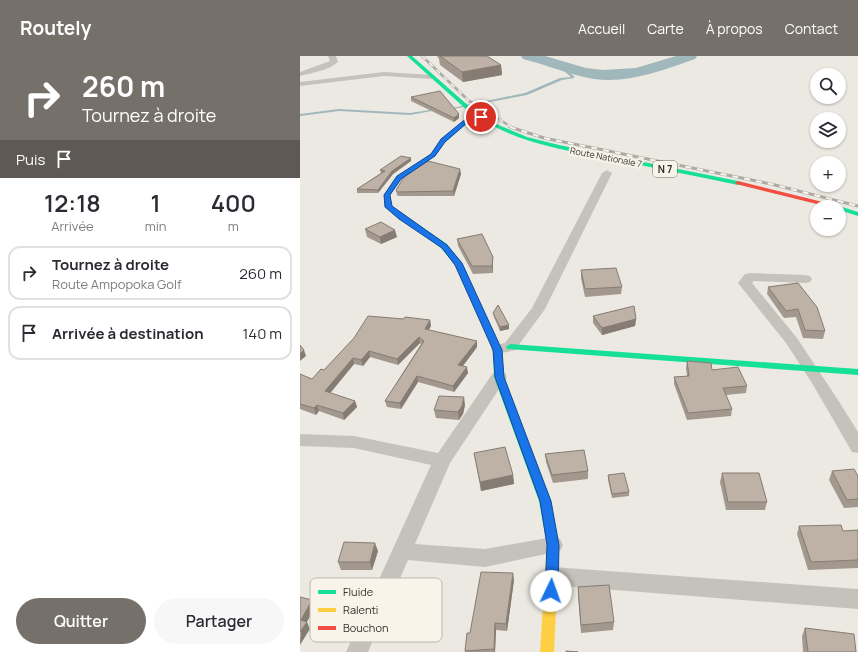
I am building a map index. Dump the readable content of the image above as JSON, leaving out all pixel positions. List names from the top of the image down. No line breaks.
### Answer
{"streets":{"street":["Route Nationale 7","N 7"]},"crossings":[["Route Nationale 7","N 7"]],"legend":["Fluide","Ralenti","Bouchon"],"page":{"header":"Routely","nav":["Accueil","Carte","À propos","Contact"],"turn":["260 m","Tournez à droite"],"map_buttons":["+","−"],"then":"Puis","eta":["12:18","Arrivée","1","min","400","m"],"list":[{"name":"Tournez à droite","note":"Route Ampopoka Golf","value":"260 m"},{"name":"Arrivée à destination","value":"140 m"}],"buttons":["Quitter","Partager"]}}
